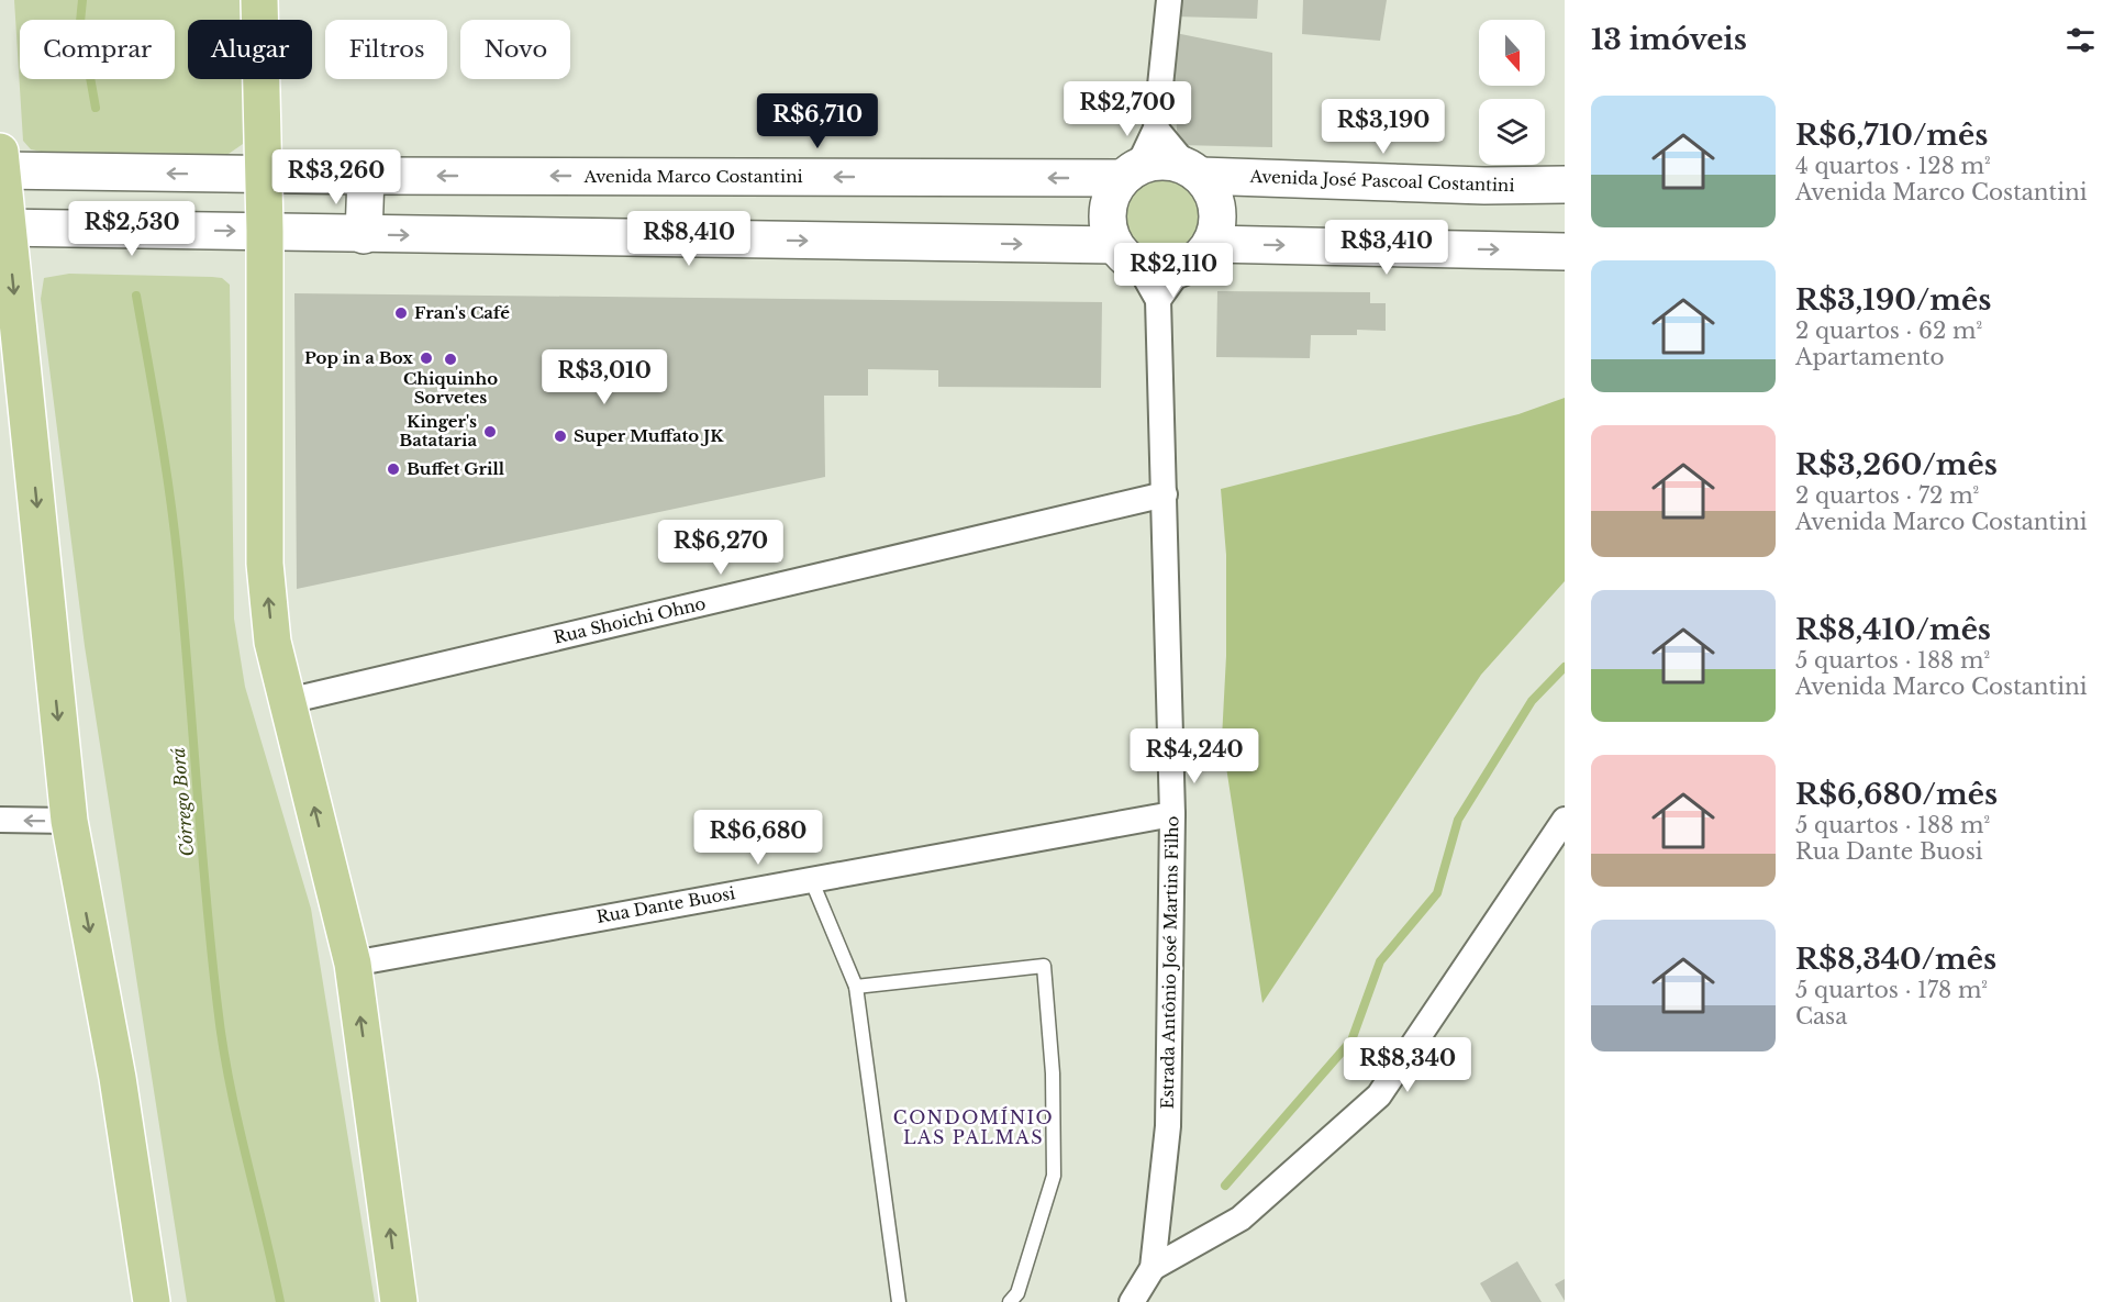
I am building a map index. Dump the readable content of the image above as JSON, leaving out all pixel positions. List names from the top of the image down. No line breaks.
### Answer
{"streets":{"main road":["Avenida Marco Costantini","Avenida José Pascoal Costantini"],"street":["Rua Shoichi Ohno","Rua Dante Buosi","Estrada Antônio José Martins Filho"]},"crossings":[["Avenida Marco Costantini","Avenida José Pascoal Costantini"],["Avenida Marco Costantini","Estrada Antônio José Martins Filho"],["Avenida José Pascoal Costantini","Estrada Antônio José Martins Filho"],["Rua Shoichi Ohno","Estrada Antônio José Martins Filho"],["Rua Dante Buosi","Estrada Antônio José Martins Filho"]],"districts":["CONDOMÍNIO LAS PALMAS"],"water":["Córrego Borá"],"places":["Fran's Café","Pop in a Box","Chiquinho Sorvetes","Kinger's Batataria","Super Muffato JK","Buffet Grill"],"north":"bottom","page":{"heading":"13 imóveis","chip":["Comprar","Alugar","Filtros","Novo"],"list":[{"name":"R$6,710/mês","note":"4 quartos · 128 m² · Avenida Marco Costantini"},{"name":"R$3,190/mês","note":"2 quartos · 62 m² · Apartamento"},{"name":"R$3,260/mês","note":"2 quartos · 72 m² · Avenida Marco Costantini"},{"name":"R$8,410/mês","note":"5 quartos · 188 m² · Avenida Marco Costantini"},{"name":"R$6,680/mês","note":"5 quartos · 188 m² · Rua Dante Buosi"},{"name":"R$8,340/mês","note":"5 quartos · 178 m² · Casa"}],"price":["R$2,700","R$6,710","R$3,190","R$3,260","R$2,530","R$8,410","R$3,410","R$2,110","R$3,010","R$6,270","R$4,240","R$6,680","R$8,340"]}}
